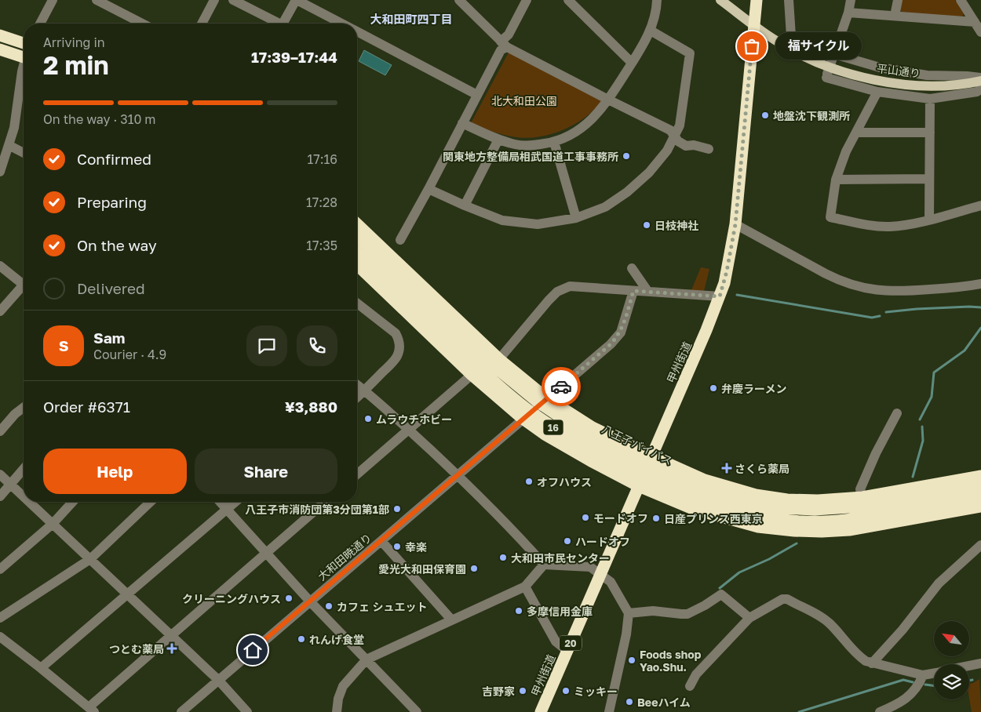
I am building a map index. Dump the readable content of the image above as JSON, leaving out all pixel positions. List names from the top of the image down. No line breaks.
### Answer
{"streets":{"highway":["甲州街道","16","20"],"main road":["平山通り"],"street":["大和田暁通り"]},"crossings":[["平山通り","甲州街道"],["甲州街道","16"],["16","大和田暁通り"]],"districts":["大和田町四丁目"],"parks":["北大和田公園"],"places":{"other":["福サイクル","地盤沈下観測所","関東地方整備局相武国道工事事務所","日枝神社","弁慶ラーメン","ムラウチホビー","オフハウス","八王子市消防団第3分団第1部","モードオフ","日産プリンス西東京","ハードオフ","幸楽","大和田市民センター","愛光大和田保育園","クリーニングハウス","カフェ シュエット","多摩信用金庫","れんげ食堂","Foods shop Yao.Shu.","吉野家","ミッキー","Beeハイム"],"health":["さくら薬局","つとむ薬局"]},"north":"top left","page":{"heading":["2 min","Arriving in","17:39–17:44"],"panel":["Sam","Courier · 4.9","Order #6371","¥3,880"],"bubble":"福サイクル","bar":"On the way · 310 m","list":[["Confirmed","17:16"],["Preparing","17:28"],["On the way","17:35"],"Delivered"],"round":"S","buttons":["Help","Share"]}}
